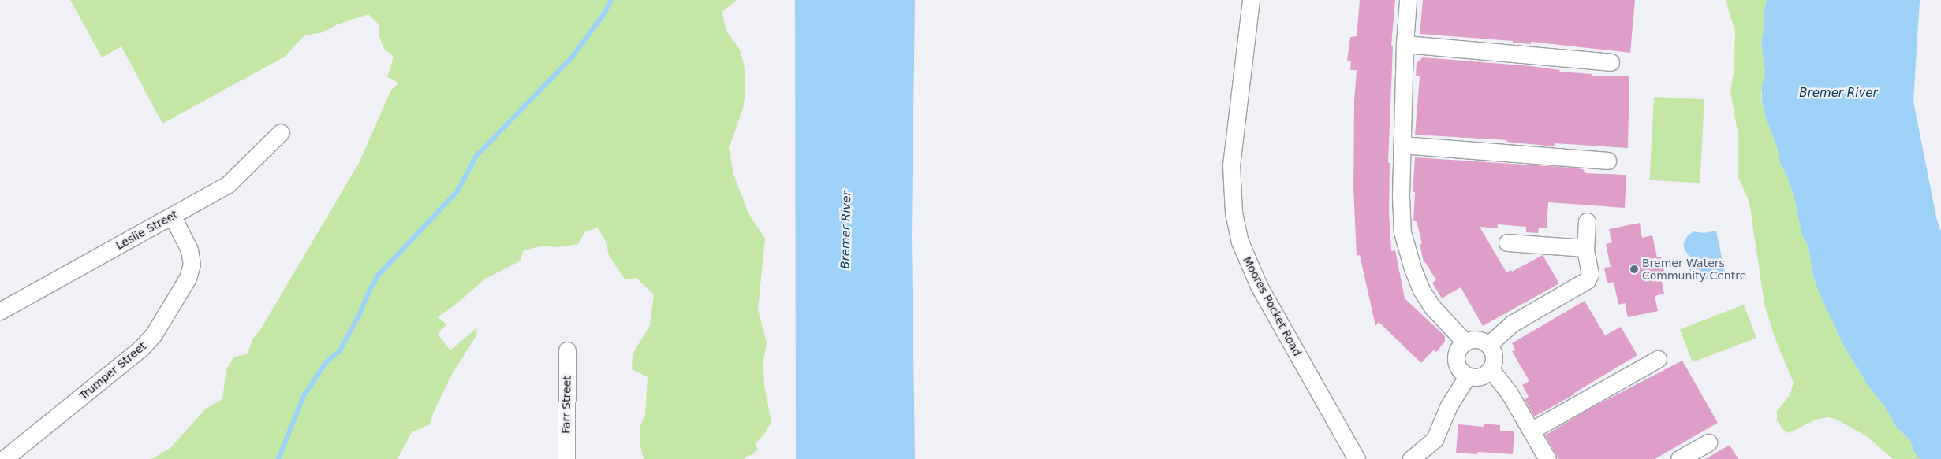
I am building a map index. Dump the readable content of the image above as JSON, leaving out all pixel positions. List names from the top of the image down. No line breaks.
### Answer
{"streets":{"street":["Leslie Street","Moores Pocket Road","Trumper Street","Farr Street"]},"crossings":[["Leslie Street","Trumper Street"]],"water":["Bremer River"],"places":["Bremer Waters Community Centre"]}
